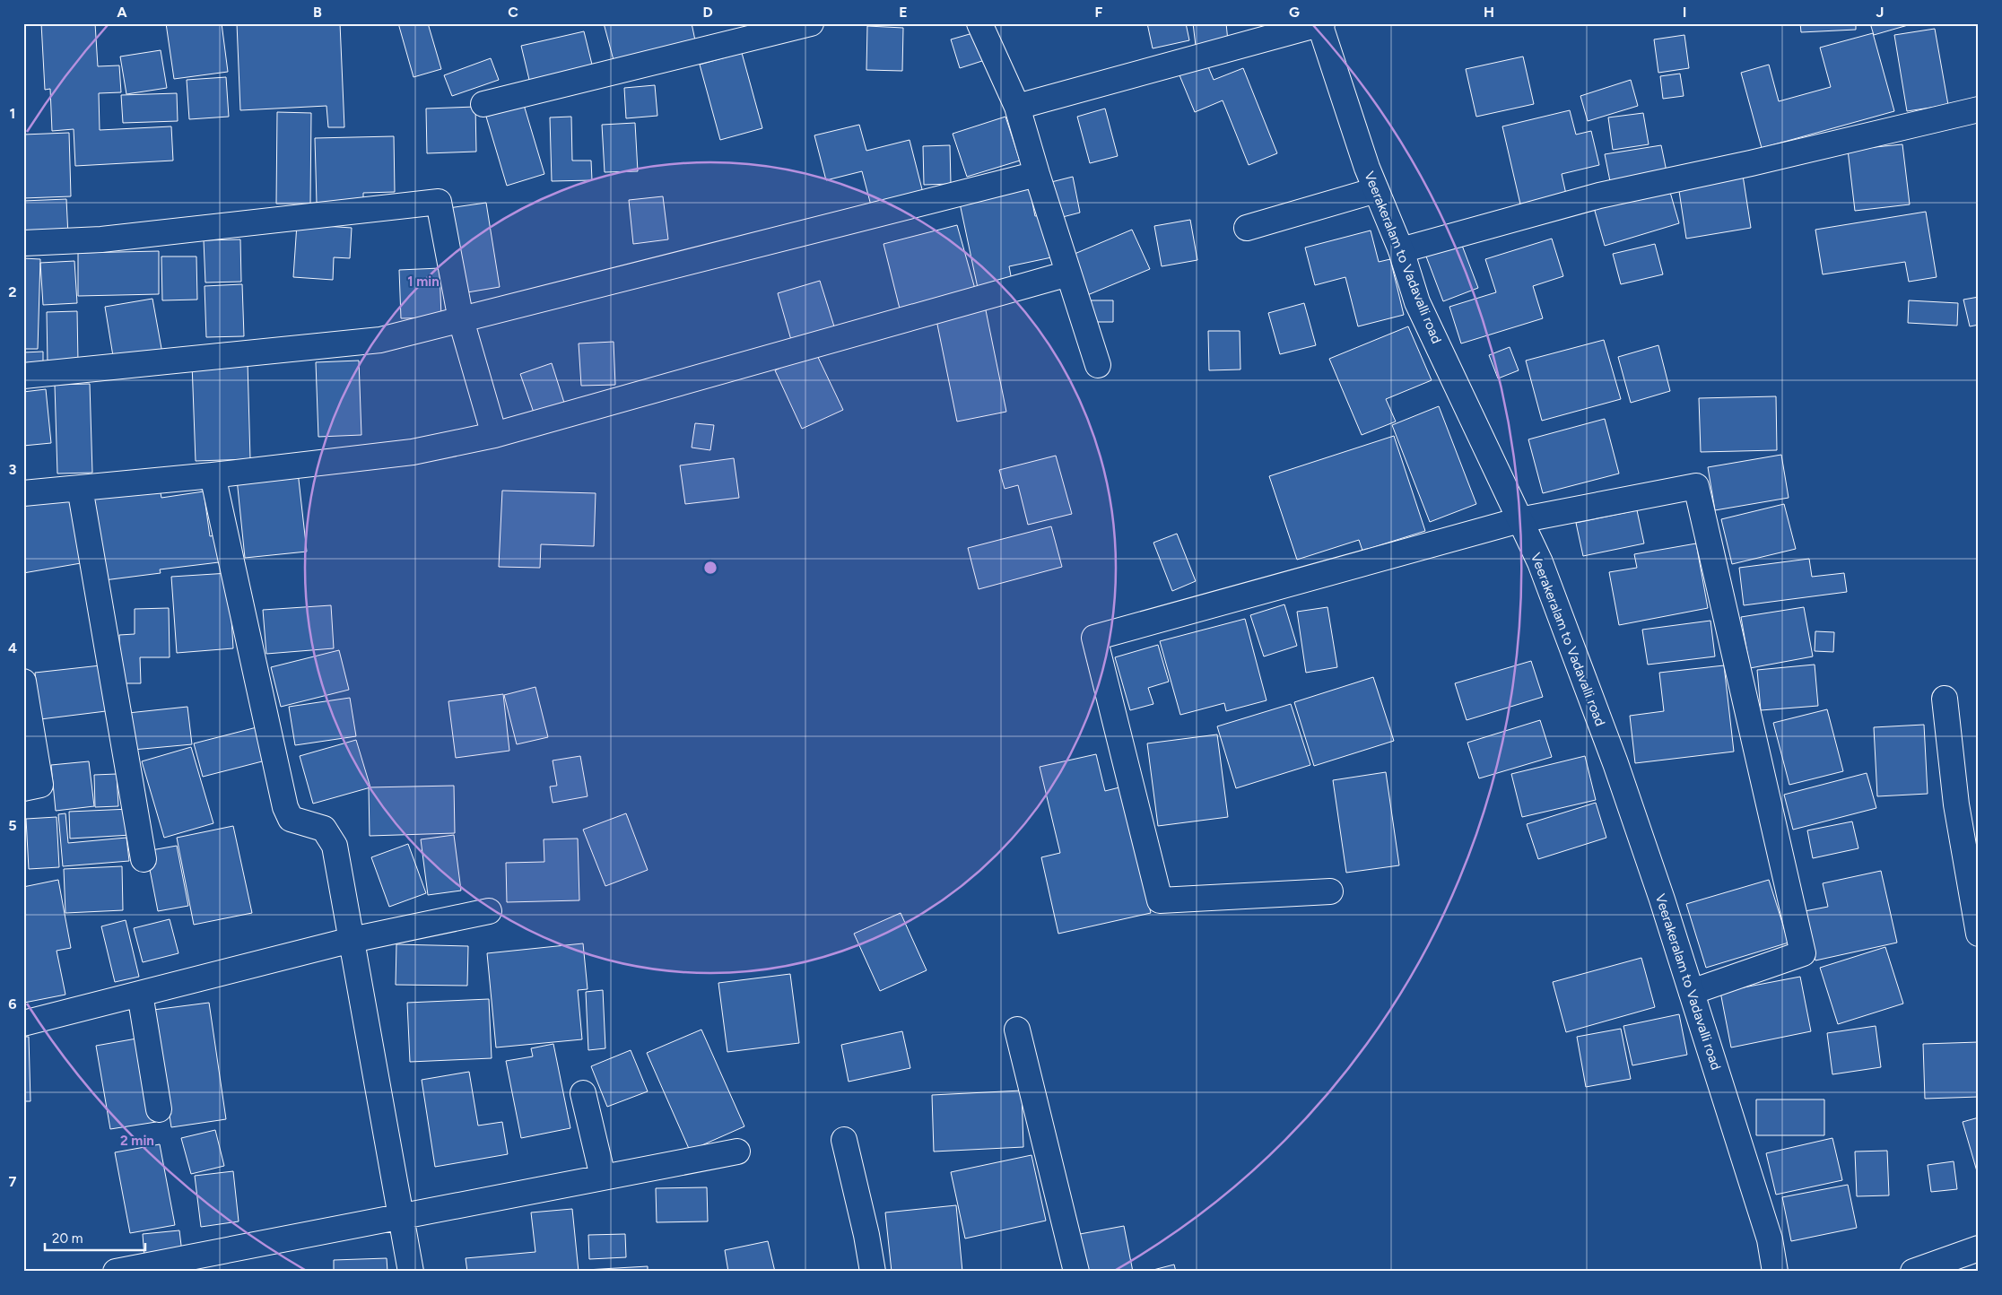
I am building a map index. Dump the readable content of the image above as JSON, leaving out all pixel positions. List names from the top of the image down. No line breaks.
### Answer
{"streets":{"street":["Veerakeralam to Vadavalli road"]},"scale_bar":"20 m","grid":{"columns":["A","B","C","D","E","F","G","H","I","J"],"rows":["1","2","3","4","5","6","7"]},"rings":["1 min","2 min"]}
